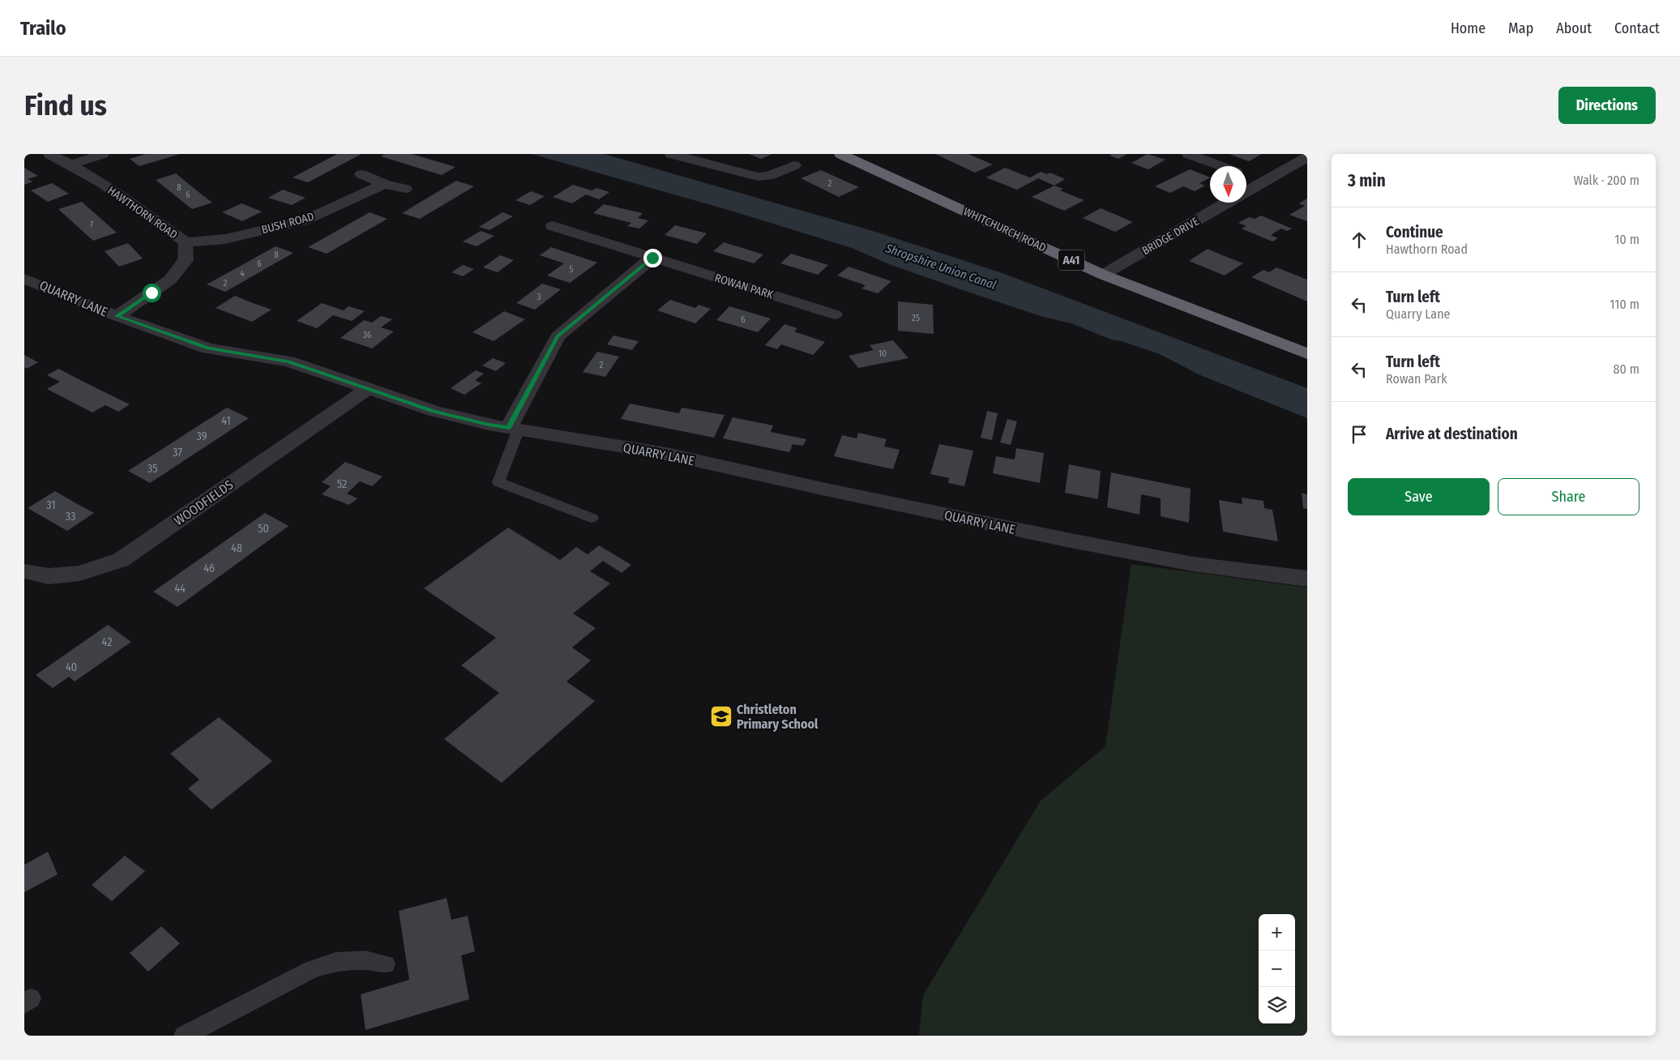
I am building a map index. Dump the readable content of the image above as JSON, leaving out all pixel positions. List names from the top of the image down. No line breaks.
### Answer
{"streets":{"highway":["WHITCHURCH ROAD","A41"],"street":["HAWTHORN ROAD","BUSH ROAD","BRIDGE DRIVE","ROWAN PARK","QUARRY LANE","WOODFIELDS"]},"crossings":[["HAWTHORN ROAD","BUSH ROAD"],["HAWTHORN ROAD","QUARRY LANE"],["WHITCHURCH ROAD","BRIDGE DRIVE"],["QUARRY LANE","WOODFIELDS"]],"water":["Shropshire Union Canal"],"places":{"school or university":["Christleton Primary School"]},"house_numbers":["2","8","6","7","8","6","5","4","2","3","25","6","36","10","2","41","39","37","35","52","31","33","50","48","46","44","42","40"],"north":"bottom","page":{"header":"Trailo","nav":["Home","Map","About","Contact"],"buttons":["Directions",["Save","Share"]],"title":"Find us","heading":["3 min","Walk · 200 m"],"list":[["Continue","Hawthorn Road","10 m"],["Turn left","Quarry Lane","110 m"],["Turn left","Rowan Park","80 m"],"Arrive at destination"],"map_buttons":["+","−"]}}
